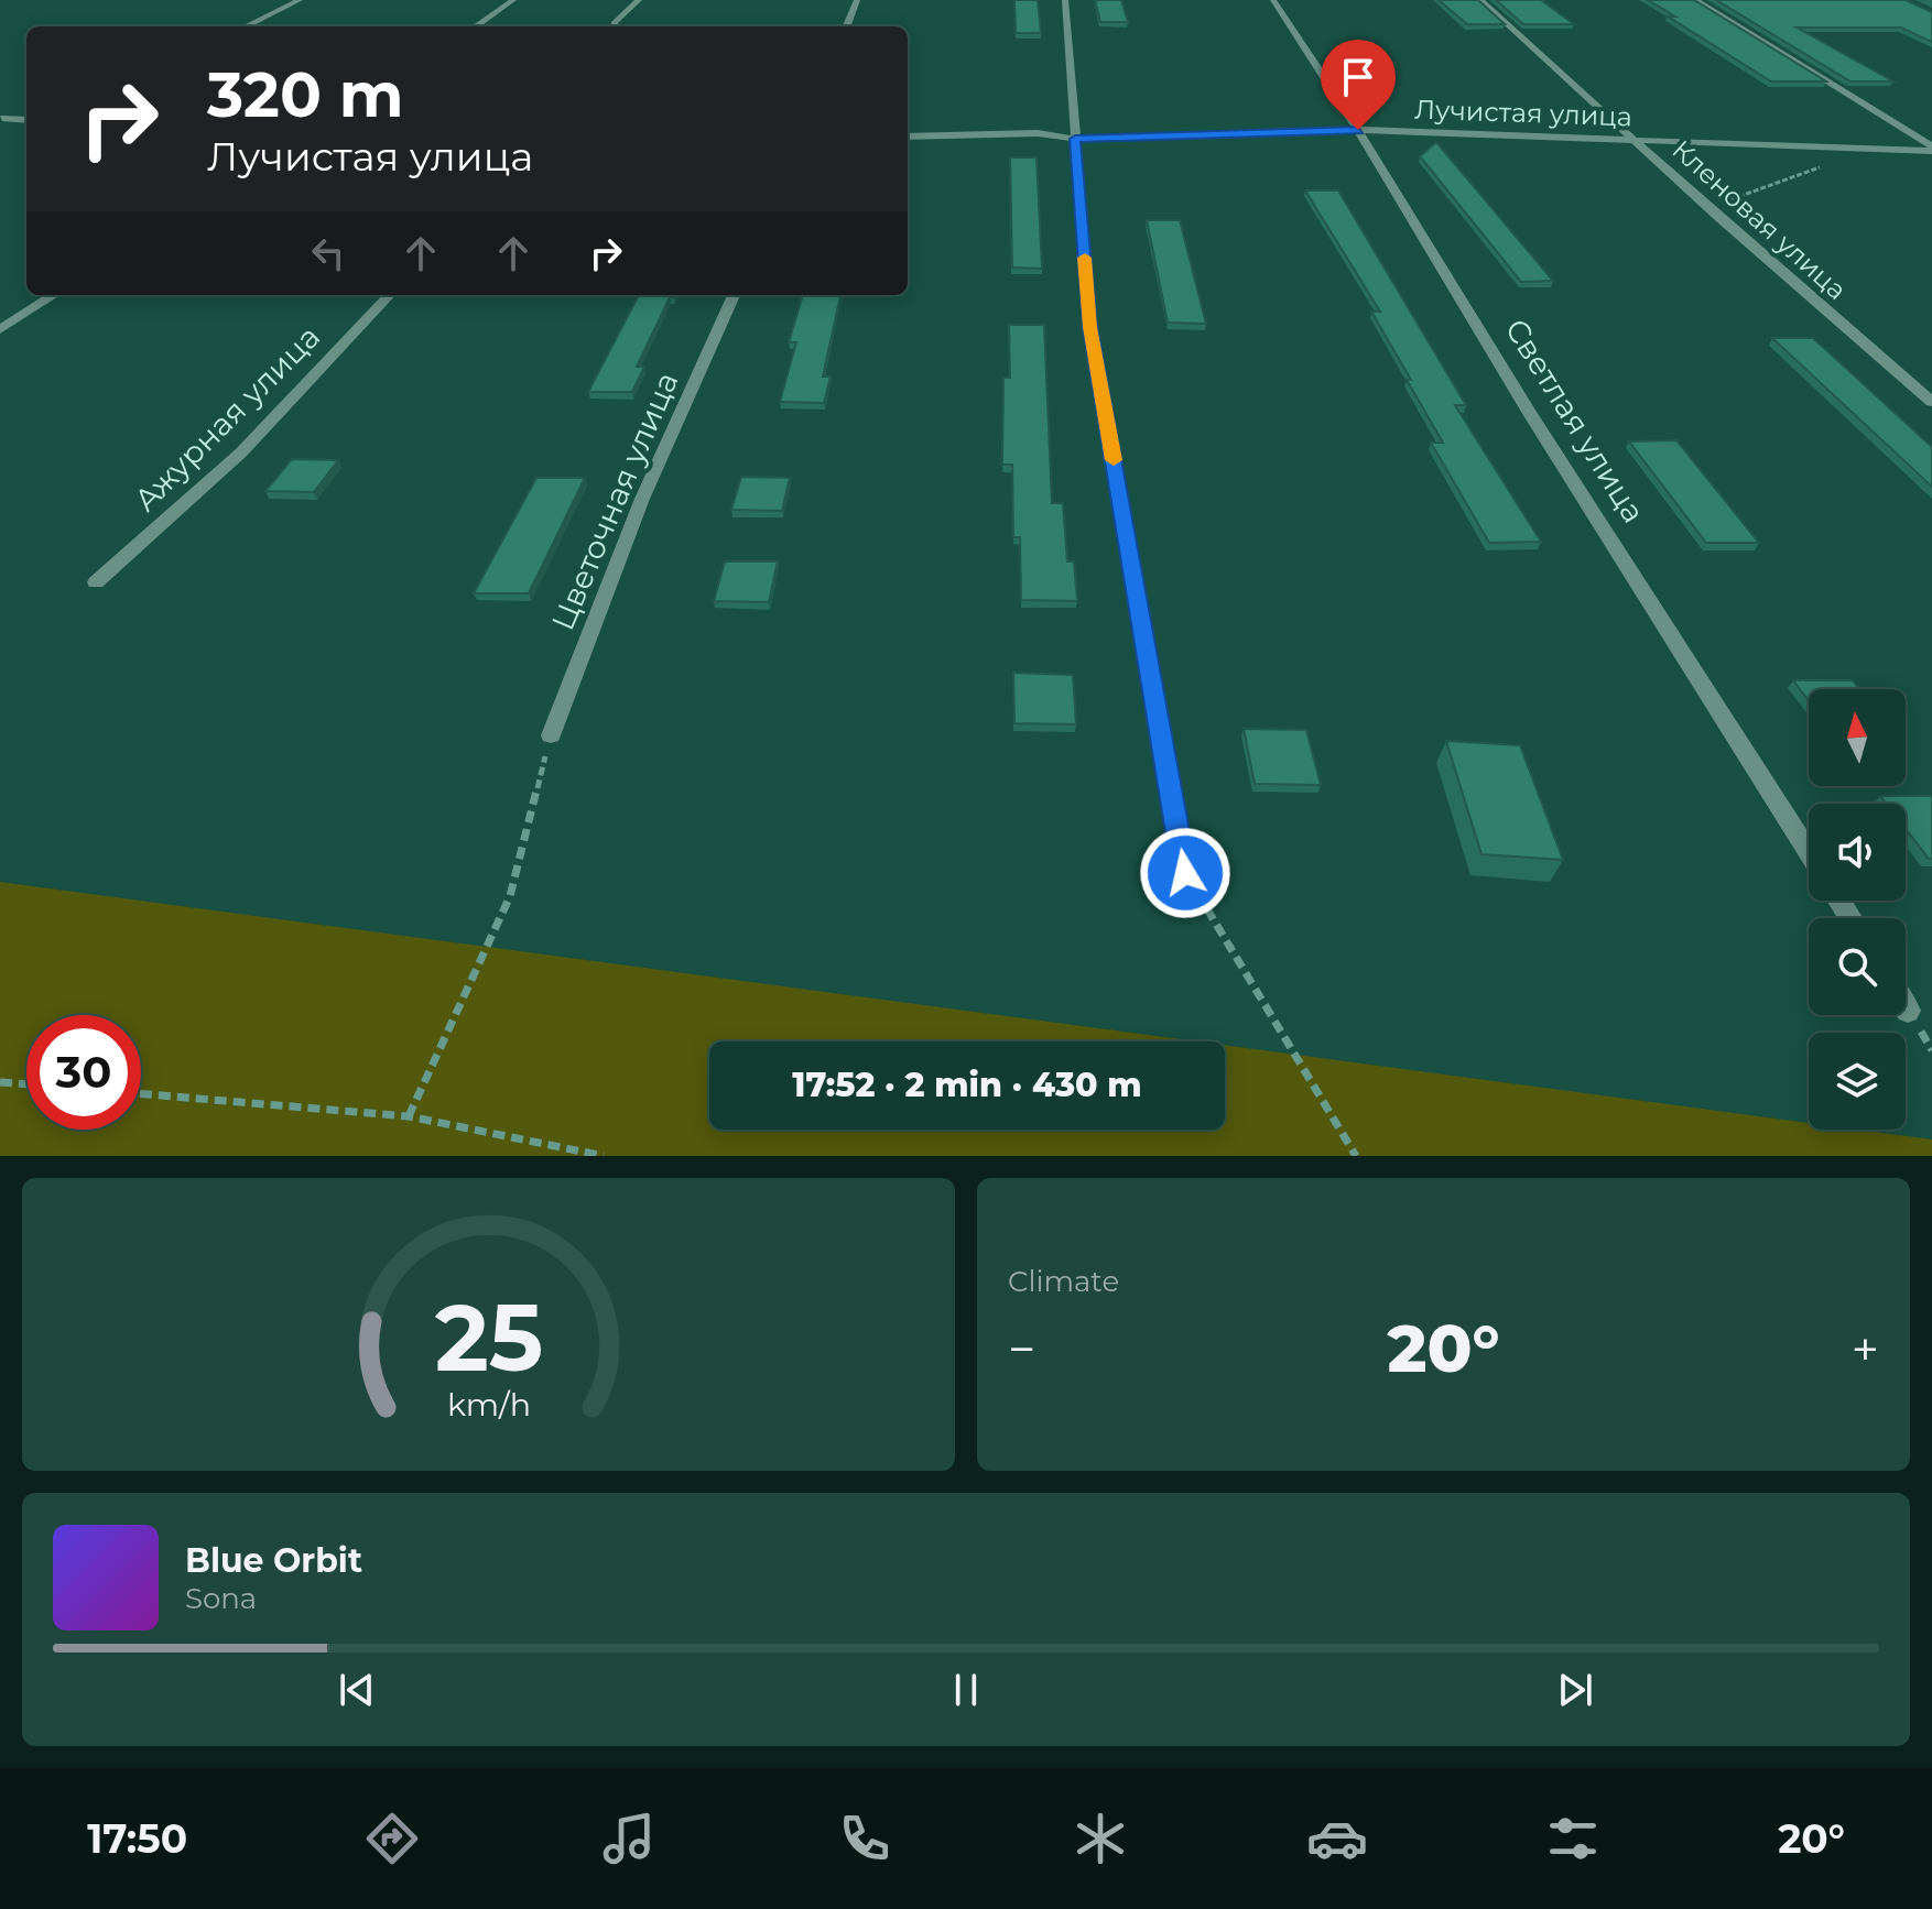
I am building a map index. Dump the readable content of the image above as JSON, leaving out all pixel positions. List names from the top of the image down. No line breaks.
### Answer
{"streets":{"street":["Лучистая улица","Кленовая улица","Ажурная улица","Светлая улица","Цветочная улица"]},"crossings":[["Лучистая улица","Кленовая улица"],["Лучистая улица","Светлая улица"]],"north":"top","page":{"turn":["320 m","Лучистая улица"],"limit":"30","trip":"17:52 · 2 min · 430 m","tile":"Climate","heat":["−","20°","+"],"song":["Blue Orbit","Sona"],"tabs":["17:50","20°"],"gauge":["25","km/h"]}}
